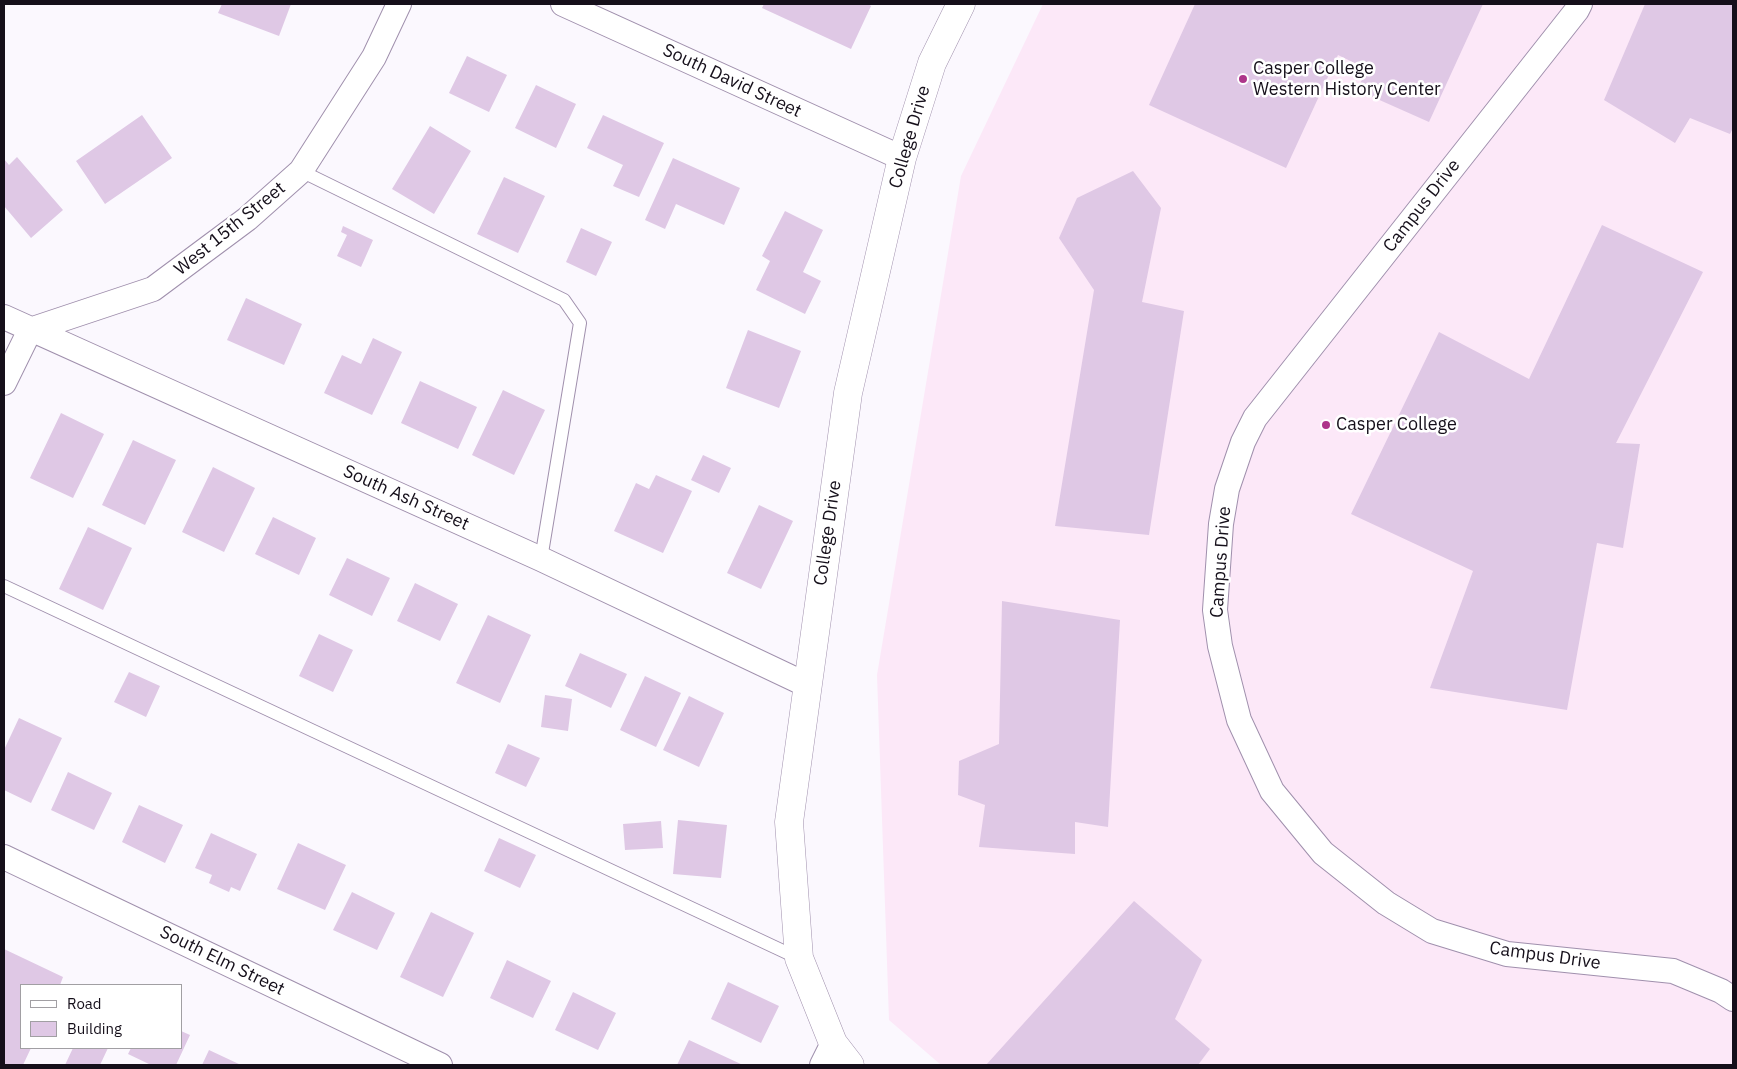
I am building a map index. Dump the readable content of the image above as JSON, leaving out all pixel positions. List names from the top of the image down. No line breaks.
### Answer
{"streets":{"street":["South David Street","College Drive","Campus Drive","West 15th Street","South Ash Street","South Elm Street"]},"crossings":[["South David Street","College Drive"],["College Drive","South Ash Street"],["West 15th Street","South Ash Street"]],"places":["Casper College Western History Center","Casper College"],"legend":["Road","Building"]}
